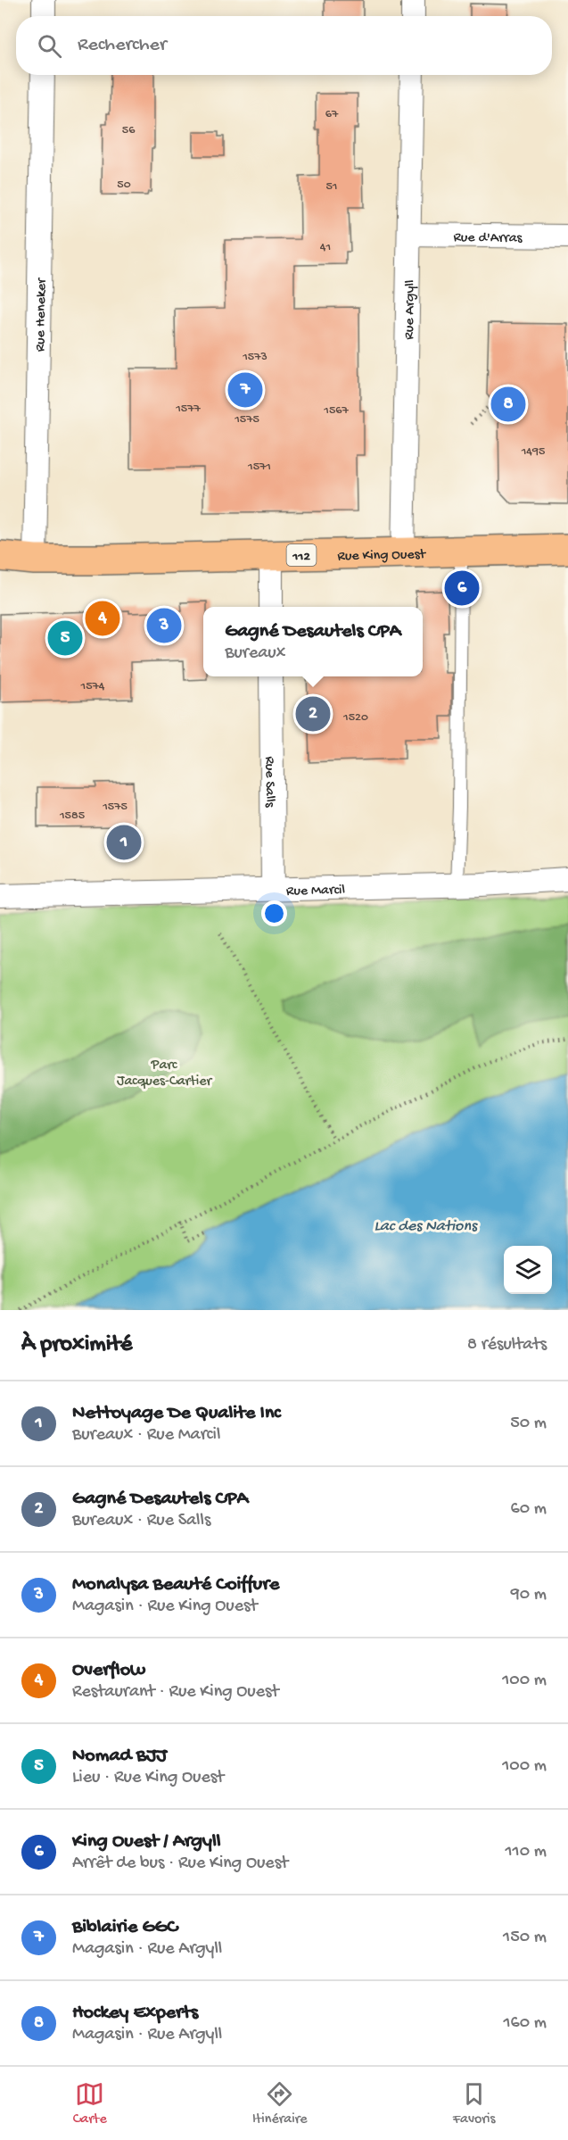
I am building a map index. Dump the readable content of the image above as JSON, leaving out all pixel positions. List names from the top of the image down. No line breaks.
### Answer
{"streets":{"main road":["Rue King Ouest","112"],"street":["Rue d'Arras","Rue Argyll","Rue Heneker","Rue Salls","Rue Marcil"]},"crossings":[["Rue d'Arras","Rue Argyll"],["Rue Argyll","Rue King Ouest"],["Rue Heneker","Rue King Ouest"],["Rue Salls","Rue Marcil"]],"water":["Lac des Nations"],"parks":["Parc Jacques-Cartier"],"house_numbers":["67","56","50","51","41","1573","1577","1567","1575","1495","1571","1574","1520","1575","1585"],"page":{"search":"Rechercher","pins":["7","8","6","4","3","5","2","1"],"popup":["Gagné Desautels CPA","Bureaux"],"heading":["À proximité","8 résultats"],"list":[{"mark":"1","name":"Nettoyage De Qualite Inc","note":"Bureaux · Rue Marcil","value":"50 m"},{"mark":"2","name":"Gagné Desautels CPA","note":"Bureaux · Rue Salls","value":"60 m"},{"mark":"3","name":"Monalysa Beauté Coiffure","note":"Magasin · Rue King Ouest","value":"90 m"},{"mark":"4","name":"Overflow","note":"Restaurant · Rue King Ouest","value":"100 m"},{"mark":"5","name":"Nomad BJJ","note":"Lieu · Rue King Ouest","value":"100 m"},{"mark":"6","name":"King Ouest / Argyll","note":"Arrêt de bus · Rue King Ouest","value":"110 m"},{"mark":"7","name":"Biblairie GGC","note":"Magasin · Rue Argyll","value":"150 m"},{"mark":"8","name":"Hockey Experts","note":"Magasin · Rue Argyll","value":"160 m"}],"nav":["Carte","Itinéraire","Favoris"]}}
